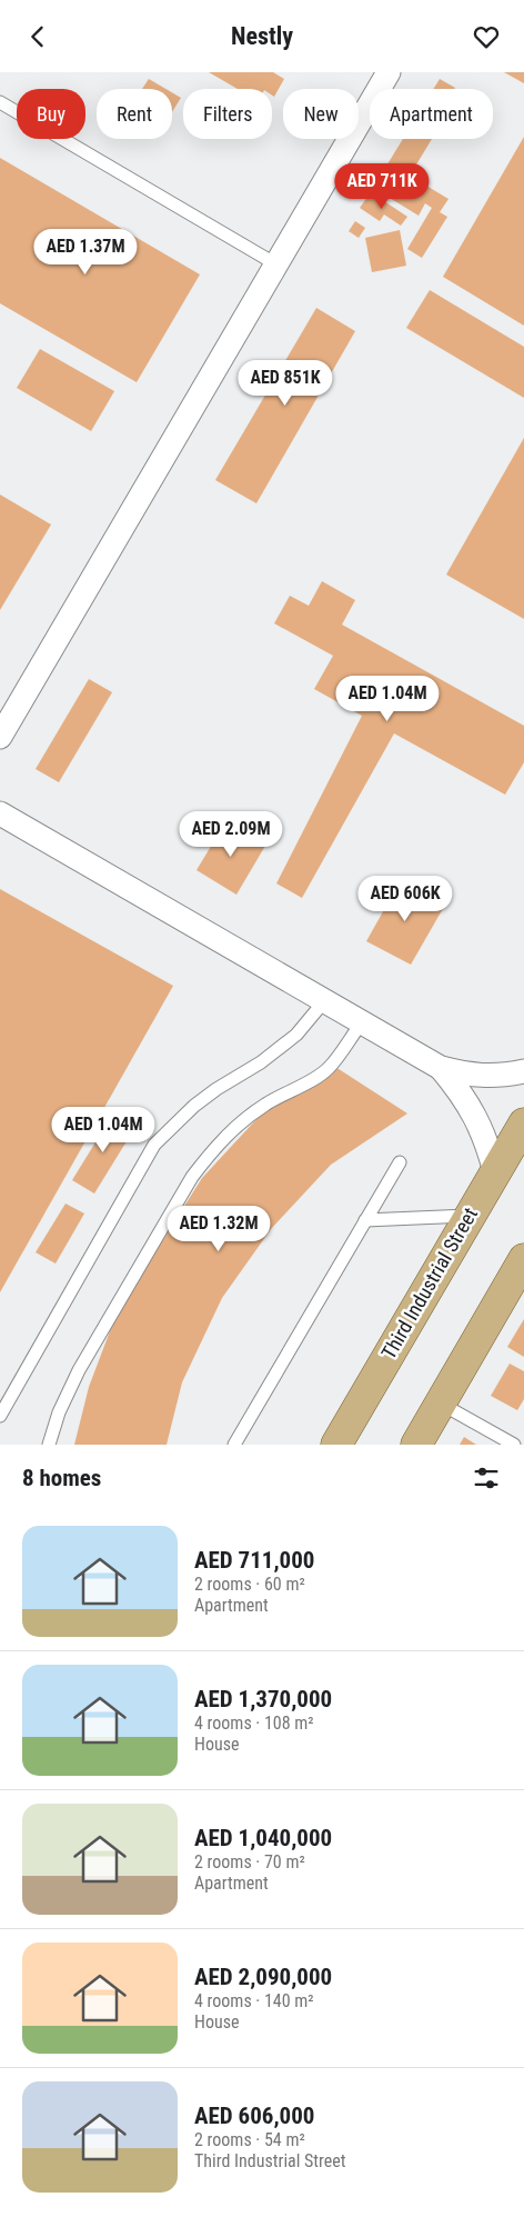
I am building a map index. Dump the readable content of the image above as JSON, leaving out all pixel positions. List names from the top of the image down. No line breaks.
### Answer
{"streets":{"main road":["Third Industrial Street"]},"page":{"header":"Nestly","chip":["Buy","Rent","Filters","New","Apartment"],"price":["AED 711K","AED 1.37M","AED 851K","AED 1.04M","AED 2.09M","AED 606K","AED 1.04M","AED 1.32M"],"heading":"8 homes","list":[{"name":"AED 711,000","note":"2 rooms · 60 m² · Apartment"},{"name":"AED 1,370,000","note":"4 rooms · 108 m² · House"},{"name":"AED 1,040,000","note":"2 rooms · 70 m² · Apartment"},{"name":"AED 2,090,000","note":"4 rooms · 140 m² · House"},{"name":"AED 606,000","note":"2 rooms · 54 m² · Third Industrial Street"}]}}
